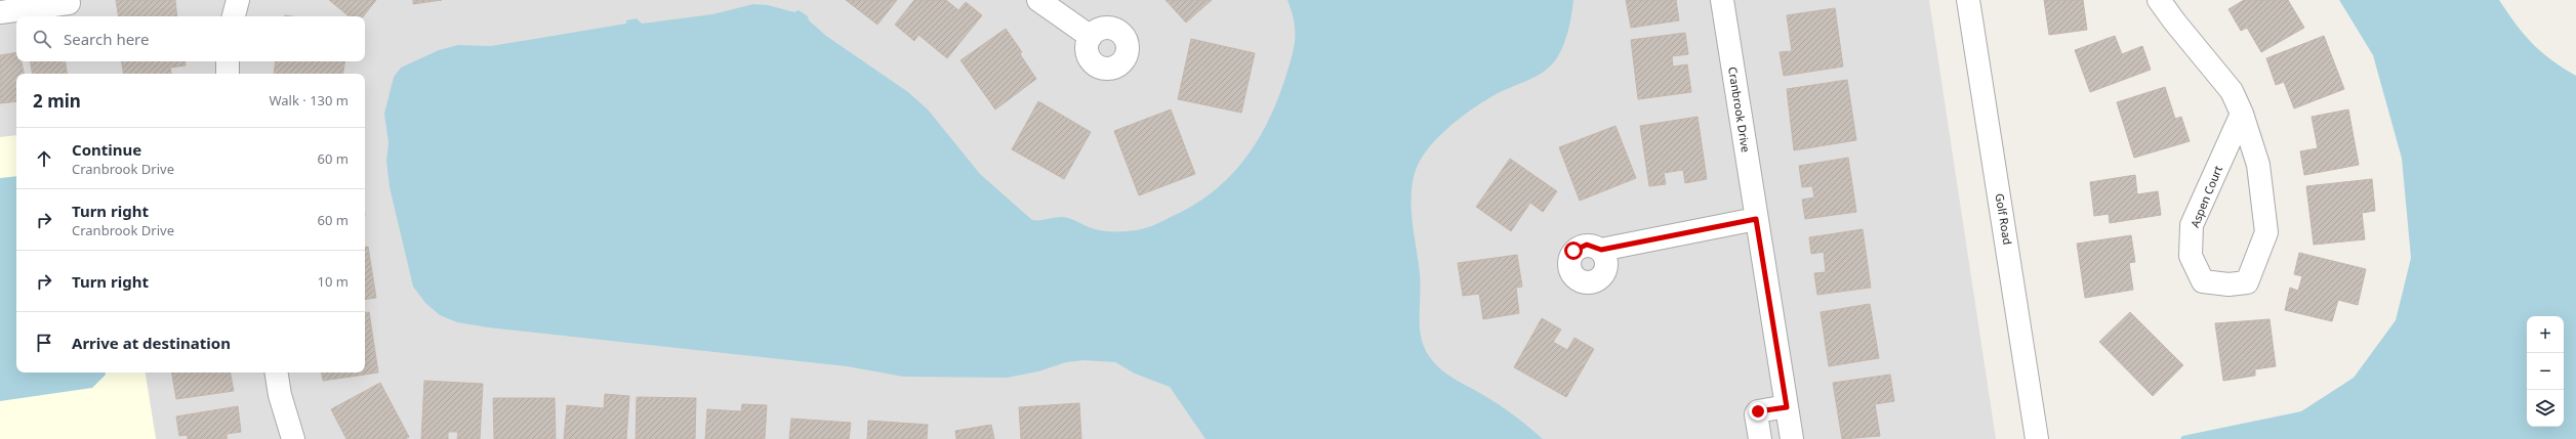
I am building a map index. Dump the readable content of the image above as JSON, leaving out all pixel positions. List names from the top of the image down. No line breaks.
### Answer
{"streets":{"street":["Cranbrook Drive","Aspen Court","Golf Road"]},"page":{"search":"Search here","heading":["2 min","Walk · 130 m"],"list":[["Continue","Cranbrook Drive","60 m"],["Turn right","Cranbrook Drive","60 m"],["Turn right","10 m"],"Arrive at destination"],"map_buttons":["+","−"]}}
